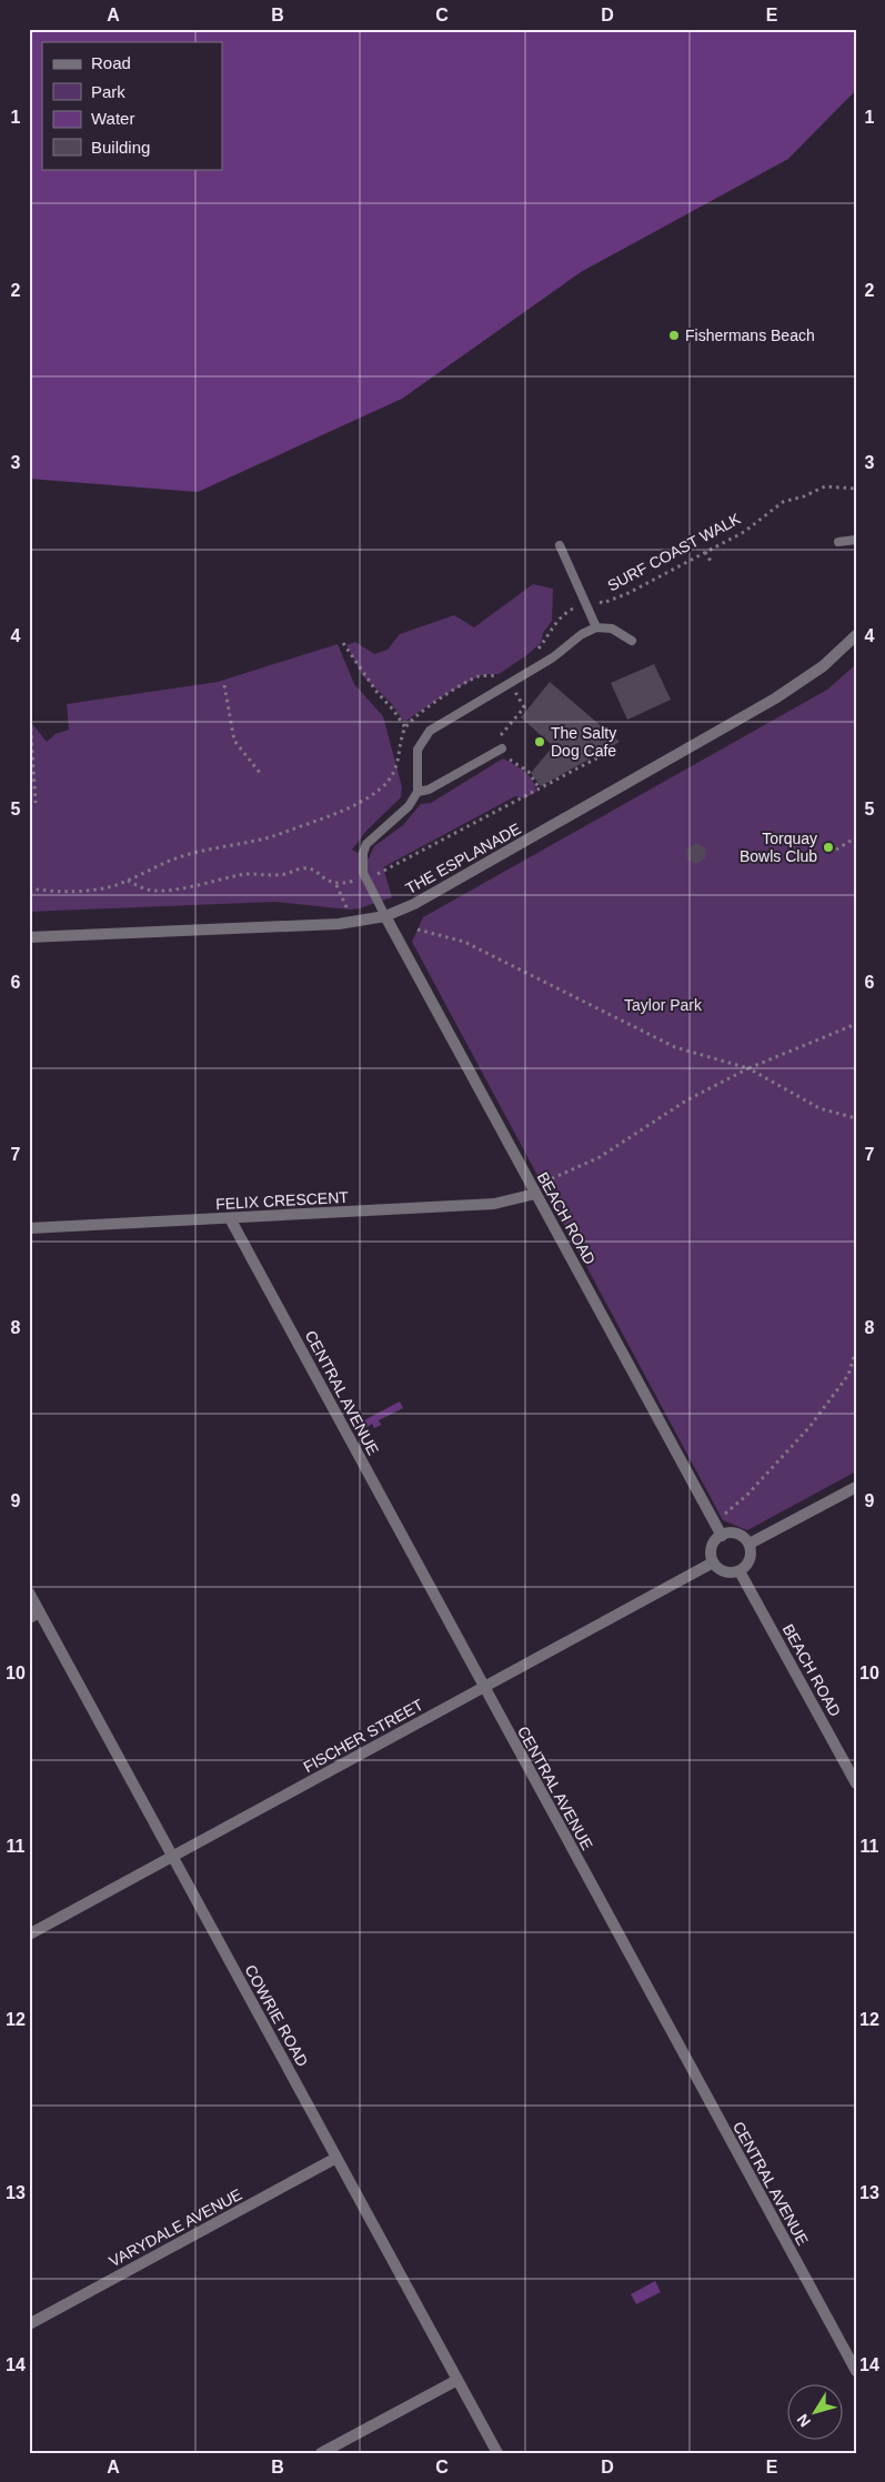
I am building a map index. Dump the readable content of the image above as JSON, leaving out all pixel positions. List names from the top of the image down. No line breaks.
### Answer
{"streets":{"street":["THE ESPLANADE","FELIX CRESCENT","BEACH ROAD","CENTRAL AVENUE","FISCHER STREET","COWRIE ROAD","VARYDALE AVENUE"],"path":["SURF COAST WALK"]},"crossings":[["THE ESPLANADE","BEACH ROAD"],["FELIX CRESCENT","BEACH ROAD"],["FELIX CRESCENT","CENTRAL AVENUE"],["BEACH ROAD","FISCHER STREET"],["CENTRAL AVENUE","FISCHER STREET"],["FISCHER STREET","COWRIE ROAD"],["COWRIE ROAD","VARYDALE AVENUE"]],"parks":["Taylor Park"],"places":["Fishermans Beach","The Salty Dog Cafe","Torquay Bowls Club"],"legend":["Road","Park","Water","Building"],"north":"bottom left","grid":{"columns":["A","B","C","D","E"],"rows":["1","2","3","4","5","6","7","8","9","10","11","12","13","14"]}}
